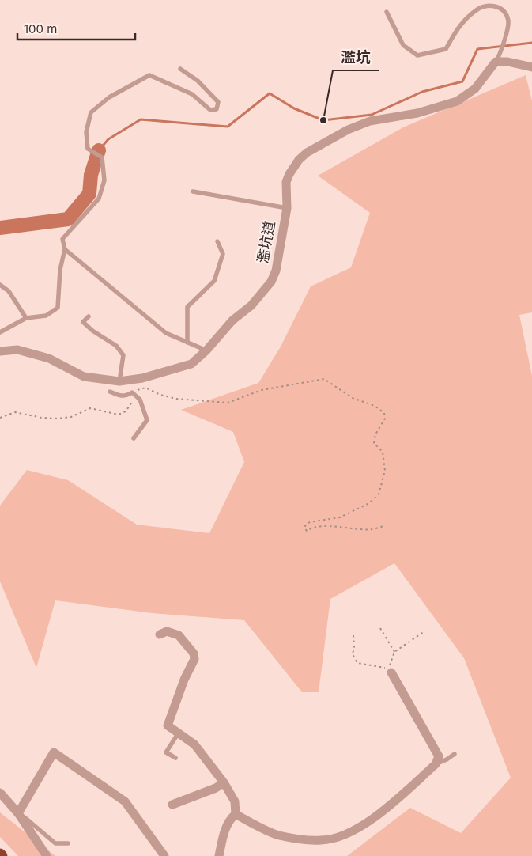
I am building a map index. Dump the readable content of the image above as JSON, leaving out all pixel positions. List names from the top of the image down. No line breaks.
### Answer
{"streets":{"street":["濫坑道"]},"places":["濫坑"],"scale_bar":"100 m"}
